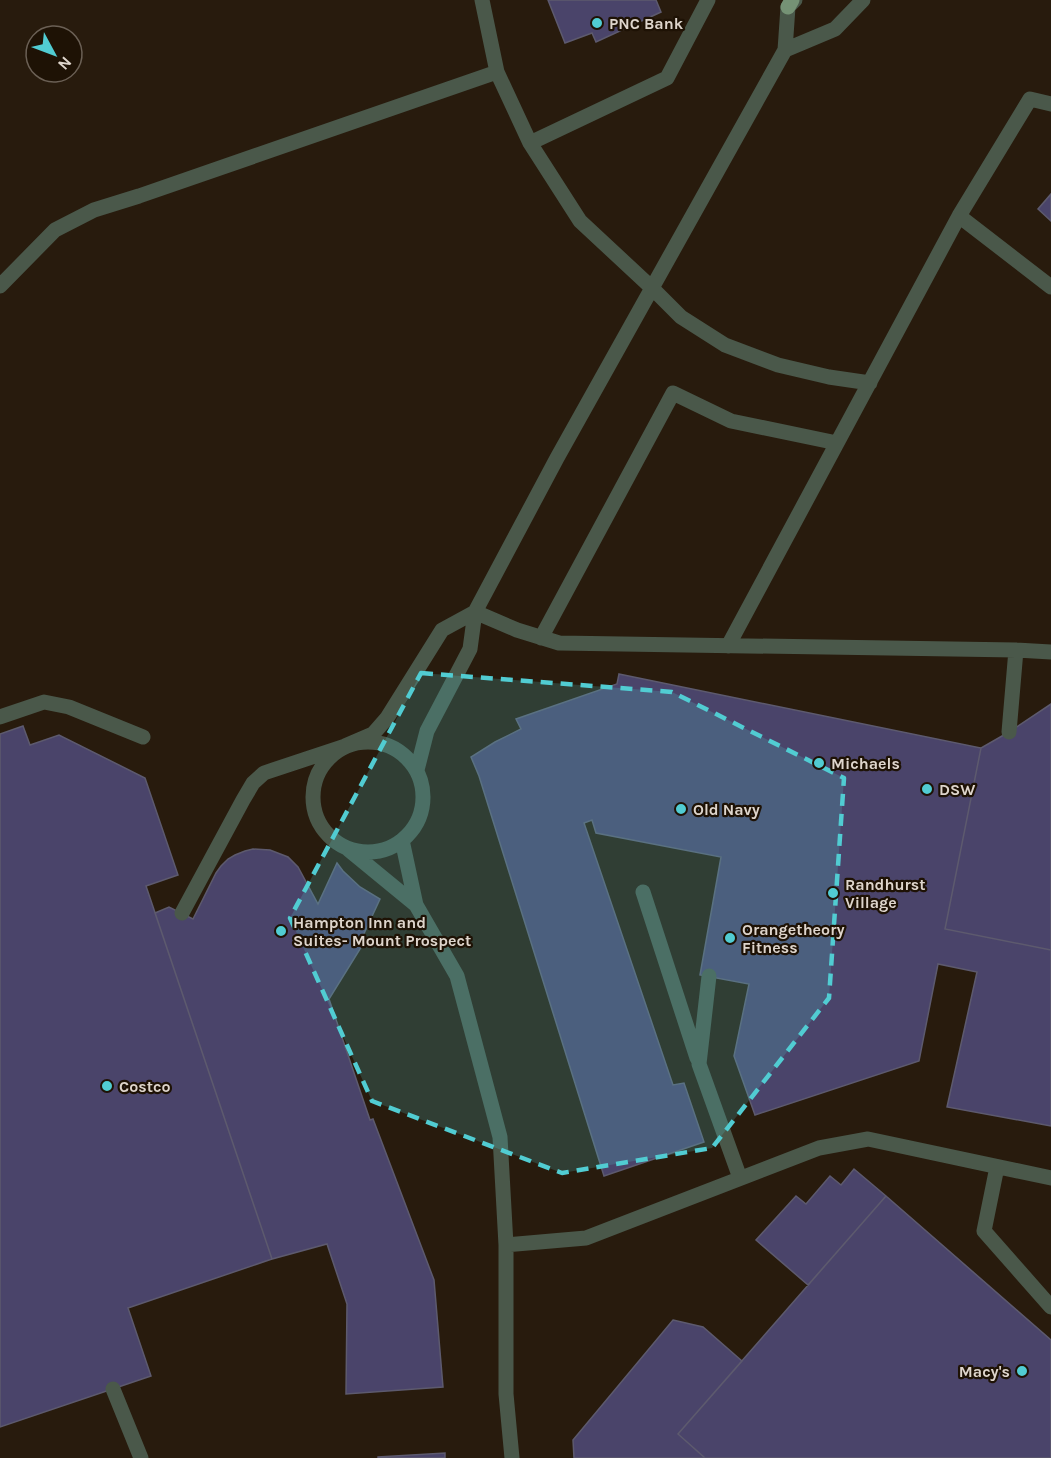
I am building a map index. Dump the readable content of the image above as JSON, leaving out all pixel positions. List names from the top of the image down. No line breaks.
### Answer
{"places":["PNC Bank","Michaels","DSW","Old Navy","Randhurst Village","Hampton Inn and Suites- Mount Prospect","Orangetheory Fitness","Costco","Macy's"],"north":"bottom right"}
